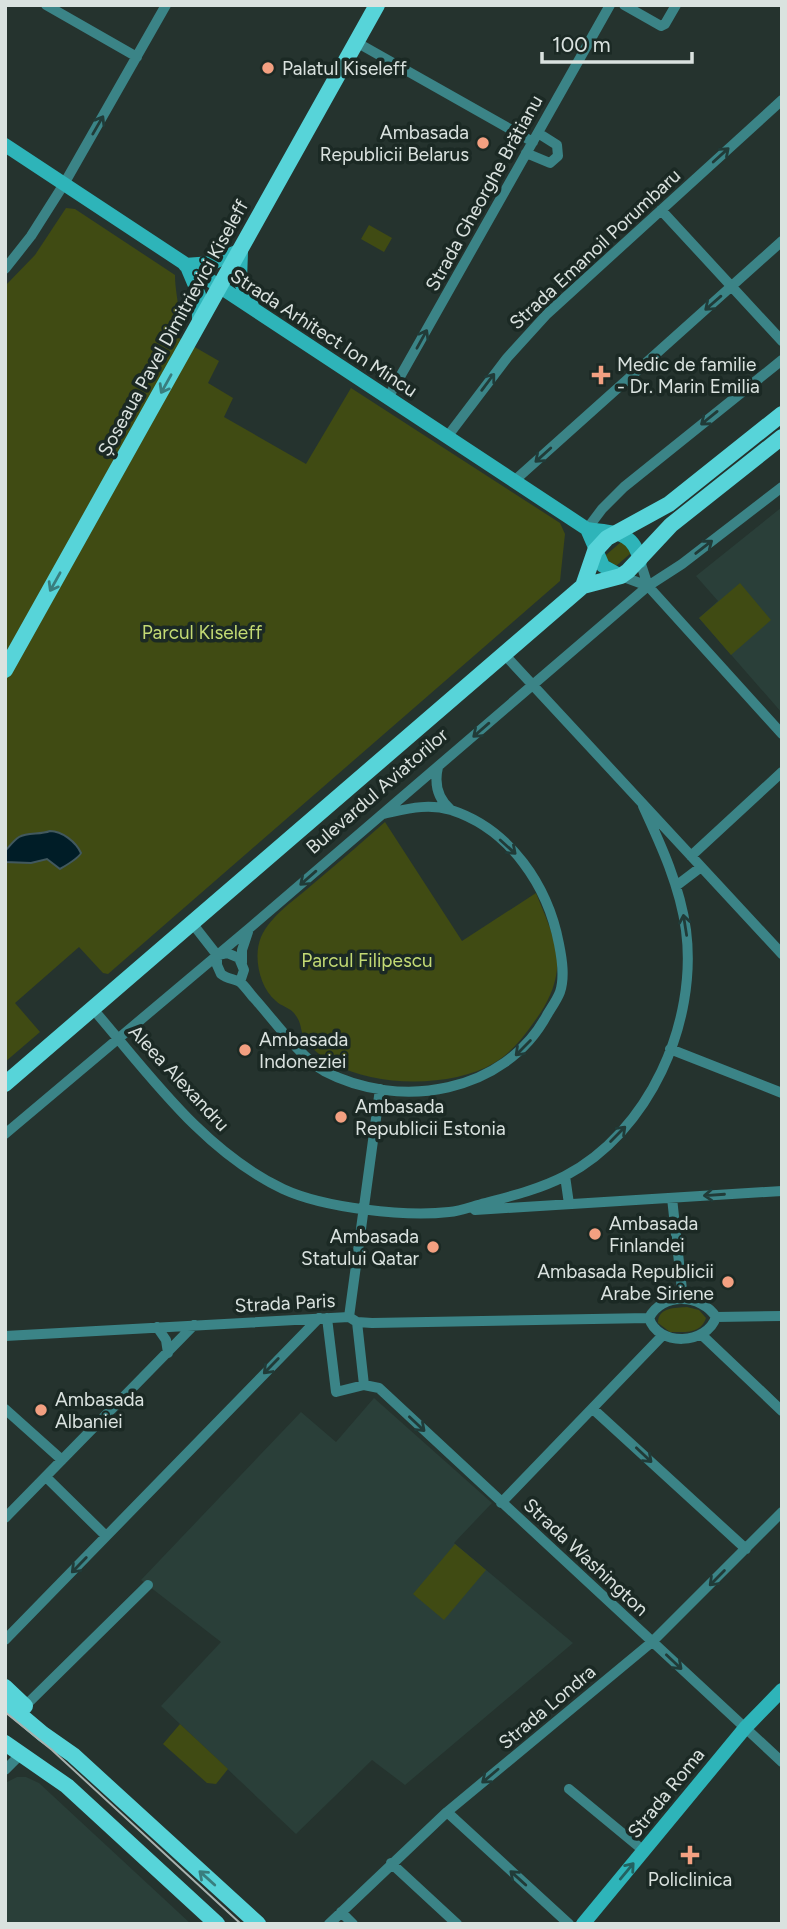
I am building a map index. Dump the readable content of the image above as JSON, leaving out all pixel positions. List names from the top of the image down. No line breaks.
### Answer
{"streets":{"main road":["Șoseaua Pavel Dimitrievici Kiseleff","Strada Arhitect Ion Mincu","Bulevardul Aviatorilor","Strada Roma"],"street":["Strada Gheorghe Brătianu","Strada Emanoil Porumbaru","Aleea Alexandru","Strada Paris","Strada Washington","Strada Londra"]},"crossings":[["Strada Gheorghe Brătianu","Strada Arhitect Ion Mincu"],["Strada Emanoil Porumbaru","Strada Arhitect Ion Mincu"],["Șoseaua Pavel Dimitrievici Kiseleff","Strada Arhitect Ion Mincu"],["Bulevardul Aviatorilor","Aleea Alexandru"],["Strada Paris","Strada Washington"],["Strada Washington","Strada Londra"],["Strada Washington","Strada Roma"]],"one_way":["Strada Gheorghe Brătianu","Strada Emanoil Porumbaru","Șoseaua Pavel Dimitrievici Kiseleff","Strada Washington","Strada Londra"],"parks":["Parcul Kiseleff","Parcul Filipescu"],"places":{"other":["Palatul Kiseleff","Ambasada Republicii Belarus","Ambasada Indoneziei","Ambasada Republicii Estonia","Ambasada Finlandei","Ambasada Statului Qatar","Ambasada Republicii Arabe Siriene","Ambasada Albaniei"],"health":["Medic de familie - Dr. Marin Emilia","Policlinica"]},"scale_bar":"100 m"}
